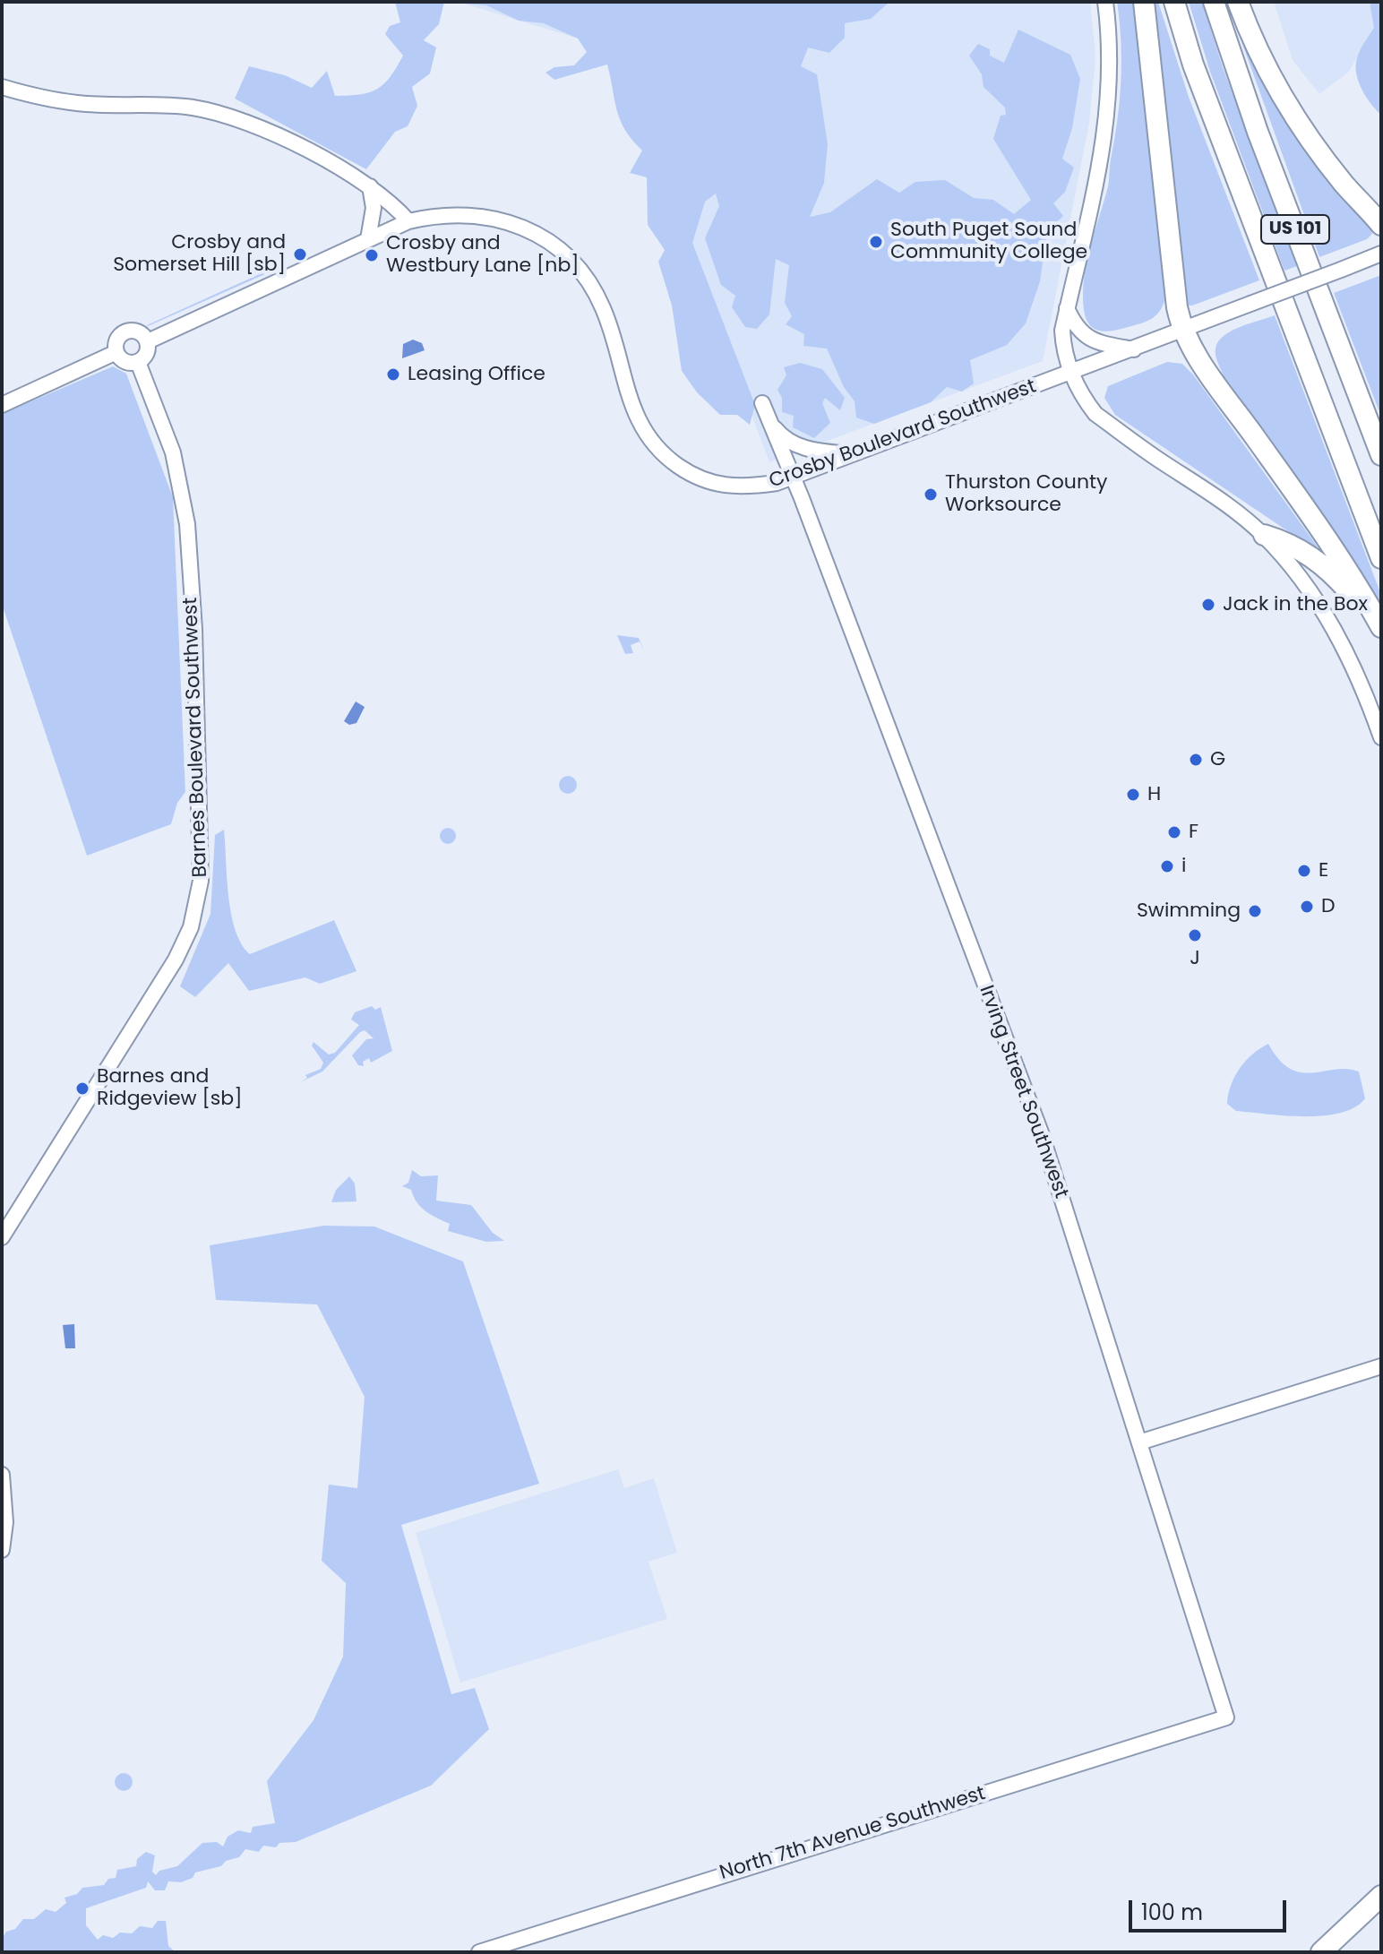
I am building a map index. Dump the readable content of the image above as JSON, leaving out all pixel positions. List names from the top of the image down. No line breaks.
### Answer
{"streets":{"highway":["US 101"],"street":["Crosby Boulevard Southwest","Barnes Boulevard Southwest","Irving Street Southwest","North 7th Avenue Southwest"]},"crossings":[["Crosby Boulevard Southwest","Barnes Boulevard Southwest"],["Crosby Boulevard Southwest","Irving Street Southwest"],["Irving Street Southwest","North 7th Avenue Southwest"]],"places":["South Puget Sound Community College","Crosby and Somerset Hill [sb]","Crosby and Westbury Lane [nb]","Leasing Office","Thurston County Worksource","Jack in the Box","G","H","F","i","E","D","Swimming","J","Barnes and Ridgeview [sb]"],"scale_bar":"100 m"}
